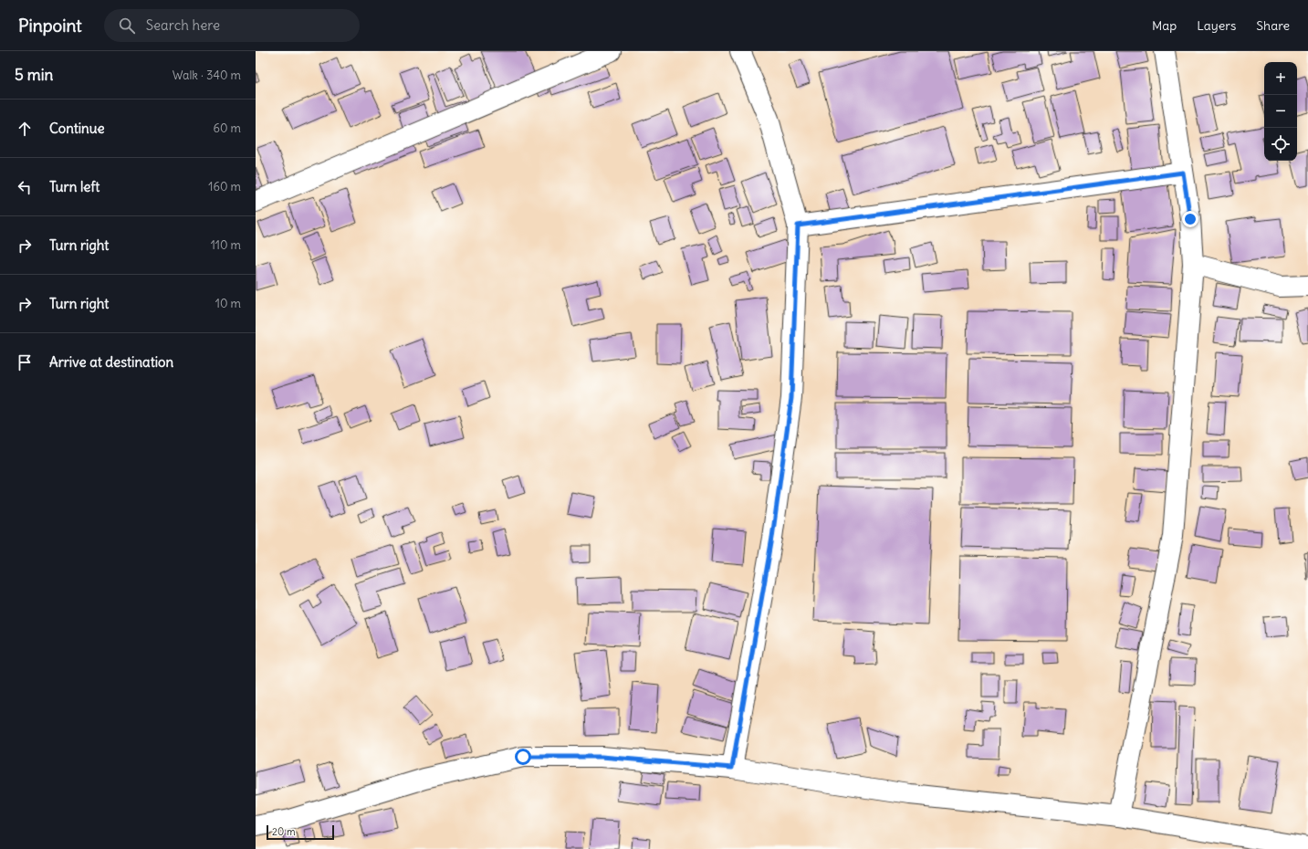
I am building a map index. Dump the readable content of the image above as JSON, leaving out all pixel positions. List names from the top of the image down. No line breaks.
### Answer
{"scale_bar":"20 m","page":{"header":"Pinpoint","search":"Search here","nav":["Map","Layers","Share"],"heading":["5 min","Walk · 340 m"],"map_buttons":["+","−"],"list":[["Continue","60 m"],["Turn left","160 m"],["Turn right","110 m"],["Turn right","10 m"],"Arrive at destination"],"scale":"20 m"}}
